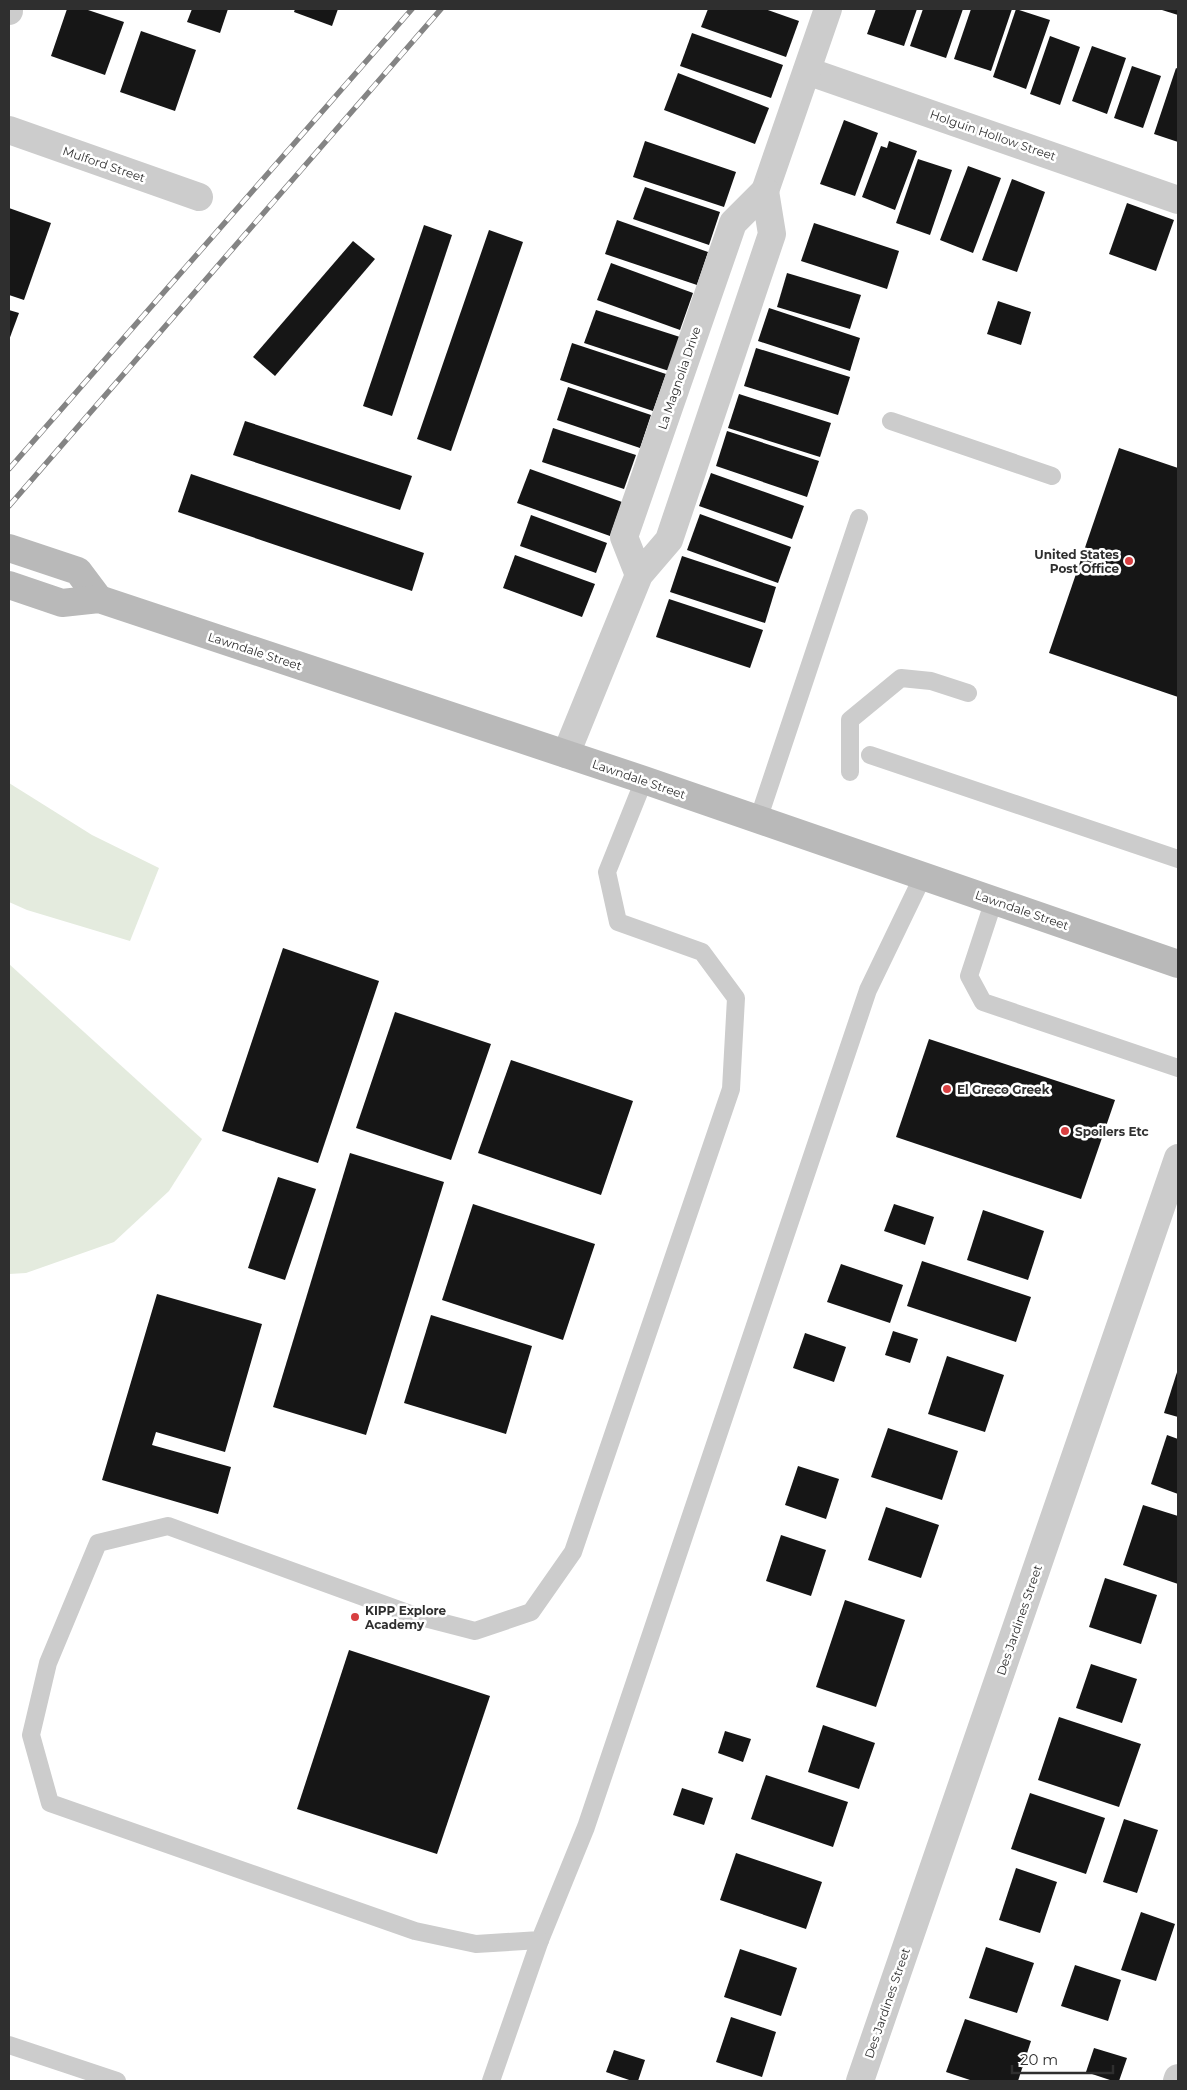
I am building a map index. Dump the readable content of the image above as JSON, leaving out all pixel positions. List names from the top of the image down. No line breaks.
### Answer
{"streets":{"main road":["Lawndale Street"],"street":["Holguin Hollow Street","Mulford Street","La Magnolia Drive","Des Jardines Street"]},"crossings":[["Holguin Hollow Street","La Magnolia Drive"],["La Magnolia Drive","Lawndale Street"]],"places":["United States Post Office","El Greco Greek","Spoilers Etc","KIPP Explore Academy"],"scale_bar":"20 m"}
